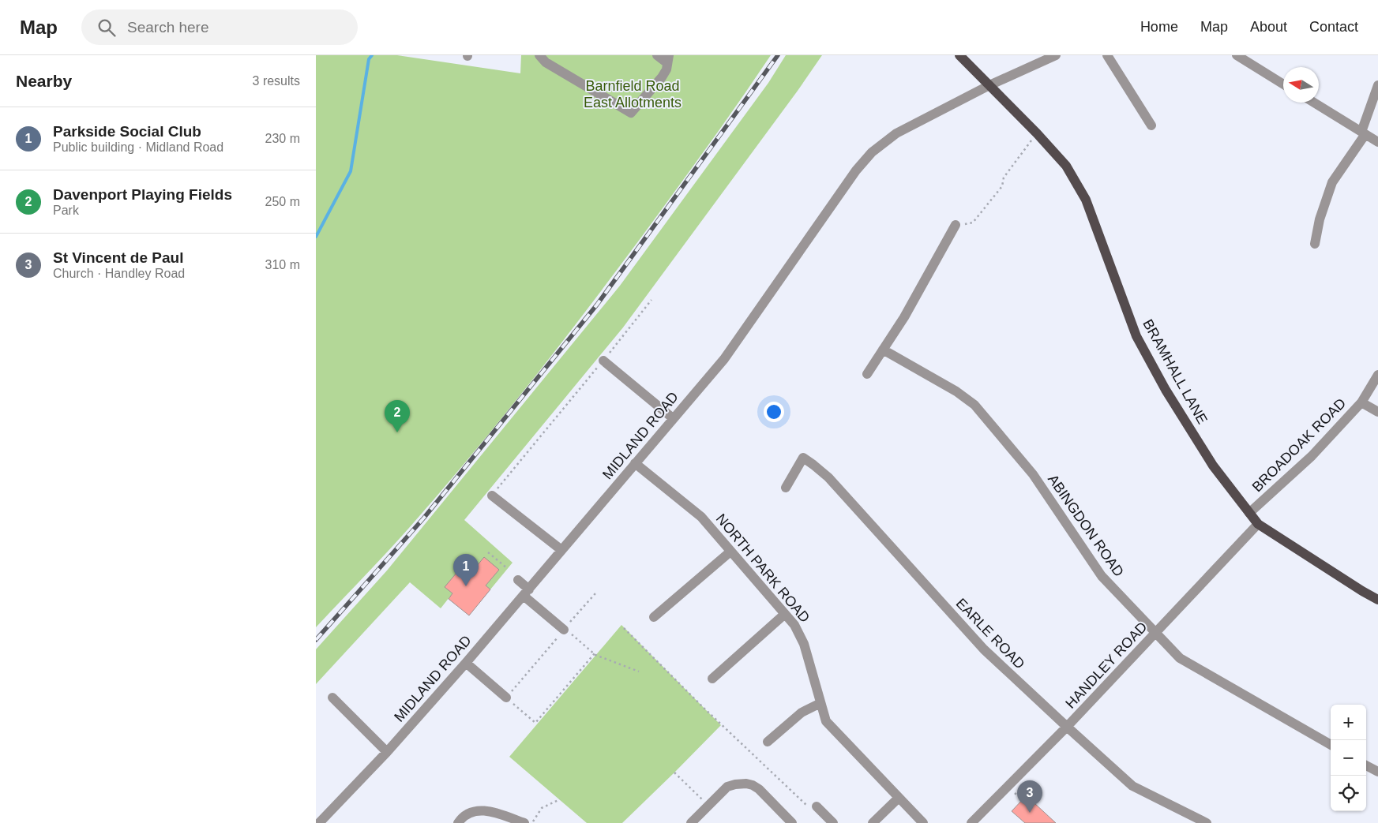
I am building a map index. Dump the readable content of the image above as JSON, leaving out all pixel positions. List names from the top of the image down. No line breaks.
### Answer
{"streets":{"main road":["BRAMHALL LANE"],"street":["MIDLAND ROAD","BROADOAK ROAD","ABINGDON ROAD","NORTH PARK ROAD","EARLE ROAD","HANDLEY ROAD"]},"crossings":[["BRAMHALL LANE","MIDLAND ROAD"],["BRAMHALL LANE","BROADOAK ROAD"],["BRAMHALL LANE","HANDLEY ROAD"],["MIDLAND ROAD","NORTH PARK ROAD"],["ABINGDON ROAD","HANDLEY ROAD"],["EARLE ROAD","HANDLEY ROAD"]],"parks":["Barnfield Road East Allotments"],"north":"left","page":{"header":"Map","search":"Search here","nav":["Home","Map","About","Contact"],"heading":["Nearby","3 results"],"list":[{"mark":"1","name":"Parkside Social Club","note":"Public building · Midland Road","value":"230 m"},{"mark":"2","name":"Davenport Playing Fields","note":"Park","value":"250 m"},{"mark":"3","name":"St Vincent de Paul","note":"Church · Handley Road","value":"310 m"}],"pins":["2","1","3"],"map_buttons":["+","−"]}}
